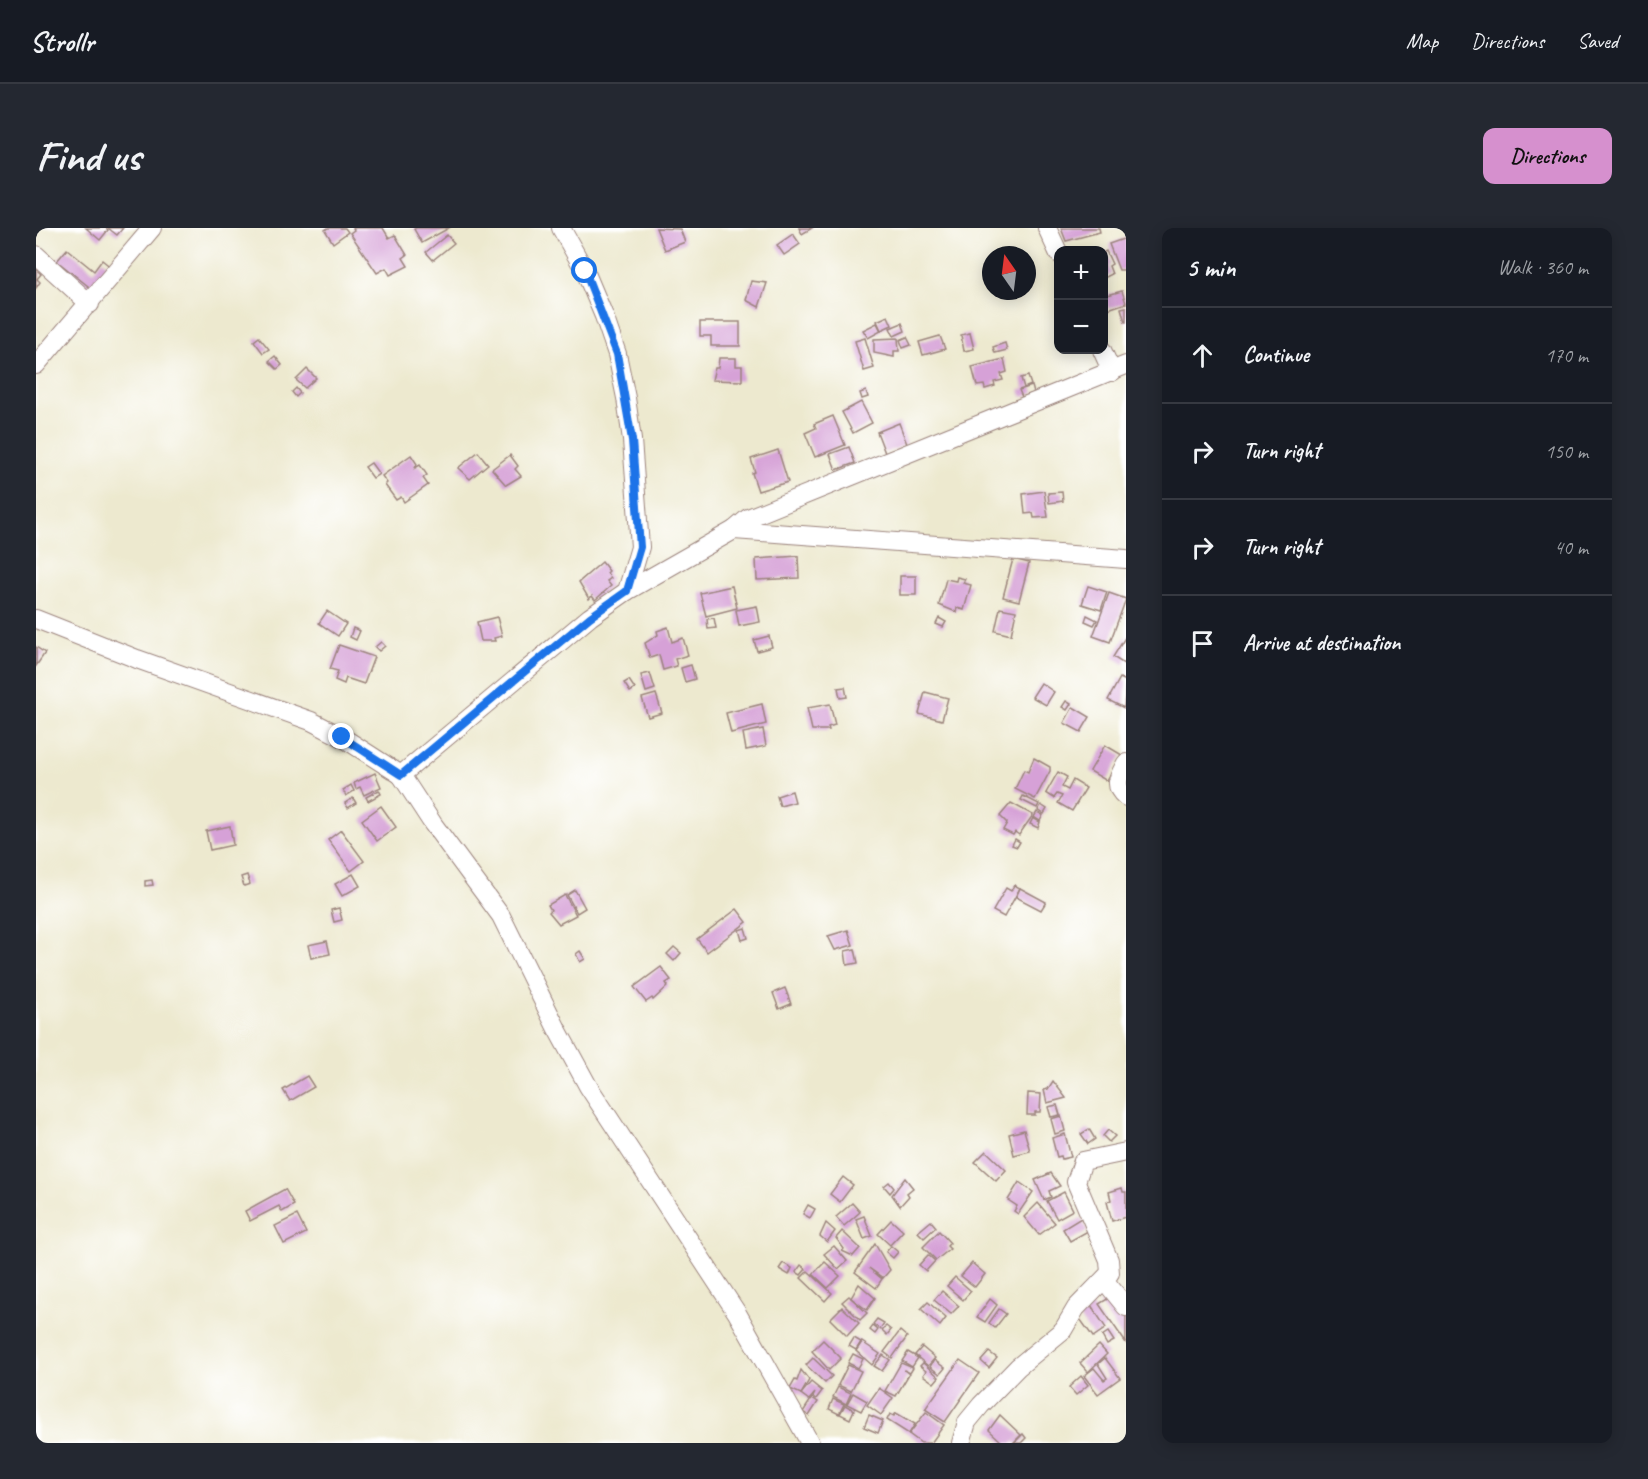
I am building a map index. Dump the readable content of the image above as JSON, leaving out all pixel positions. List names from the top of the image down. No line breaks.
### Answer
{"north":"top","page":{"header":"Strollr","nav":["Map","Directions","Saved"],"buttons":"Directions","title":"Find us","heading":["5 min","Walk · 360 m"],"map_buttons":["+","−"],"list":[["Continue","170 m"],["Turn right","150 m"],["Turn right","40 m"],"Arrive at destination"]}}
